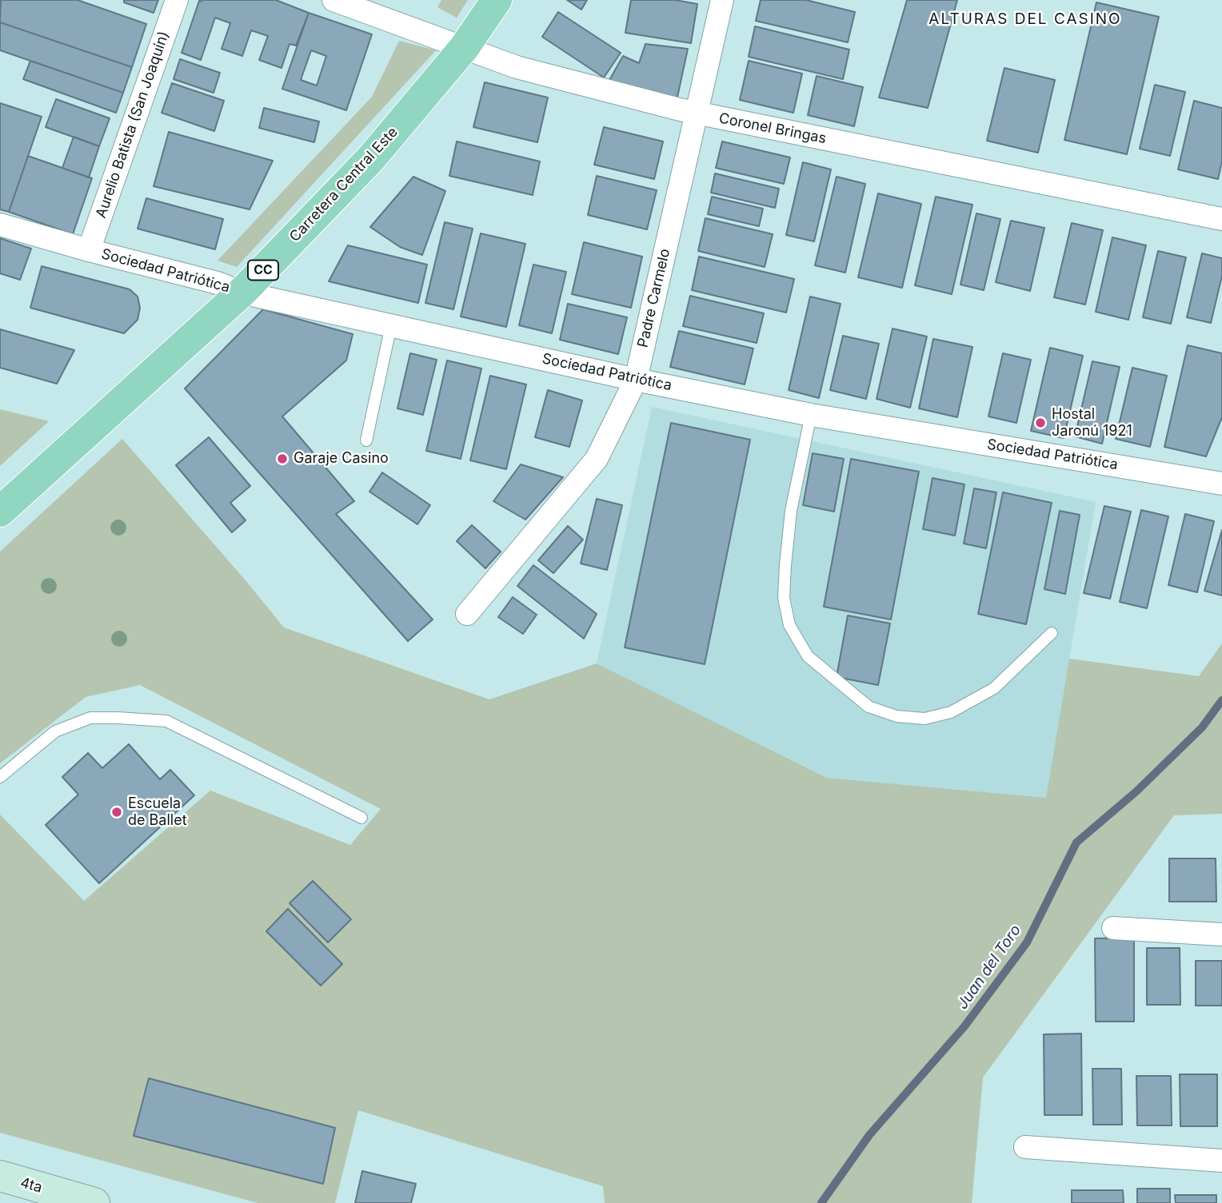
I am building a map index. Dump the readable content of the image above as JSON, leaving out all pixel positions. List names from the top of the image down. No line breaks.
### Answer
{"streets":{"main road":["Carretera Central Este","CC","4ta"],"street":["Aurelio Batista (San Joaquín)","Coronel Bringas","Sociedad Patriótica","Padre Carmelo"]},"crossings":[["Aurelio Batista (San Joaquín)","Sociedad Patriótica"],["Coronel Bringas","Carretera Central Este"],["Coronel Bringas","Padre Carmelo"],["Carretera Central Este","Sociedad Patriótica"],["Sociedad Patriótica","Padre Carmelo"]],"districts":["ALTURAS DEL CASINO"],"water":["Juan del Toro"],"places":["Hostal Jaronú 1921","Garaje Casino","Escuela de Ballet"]}
